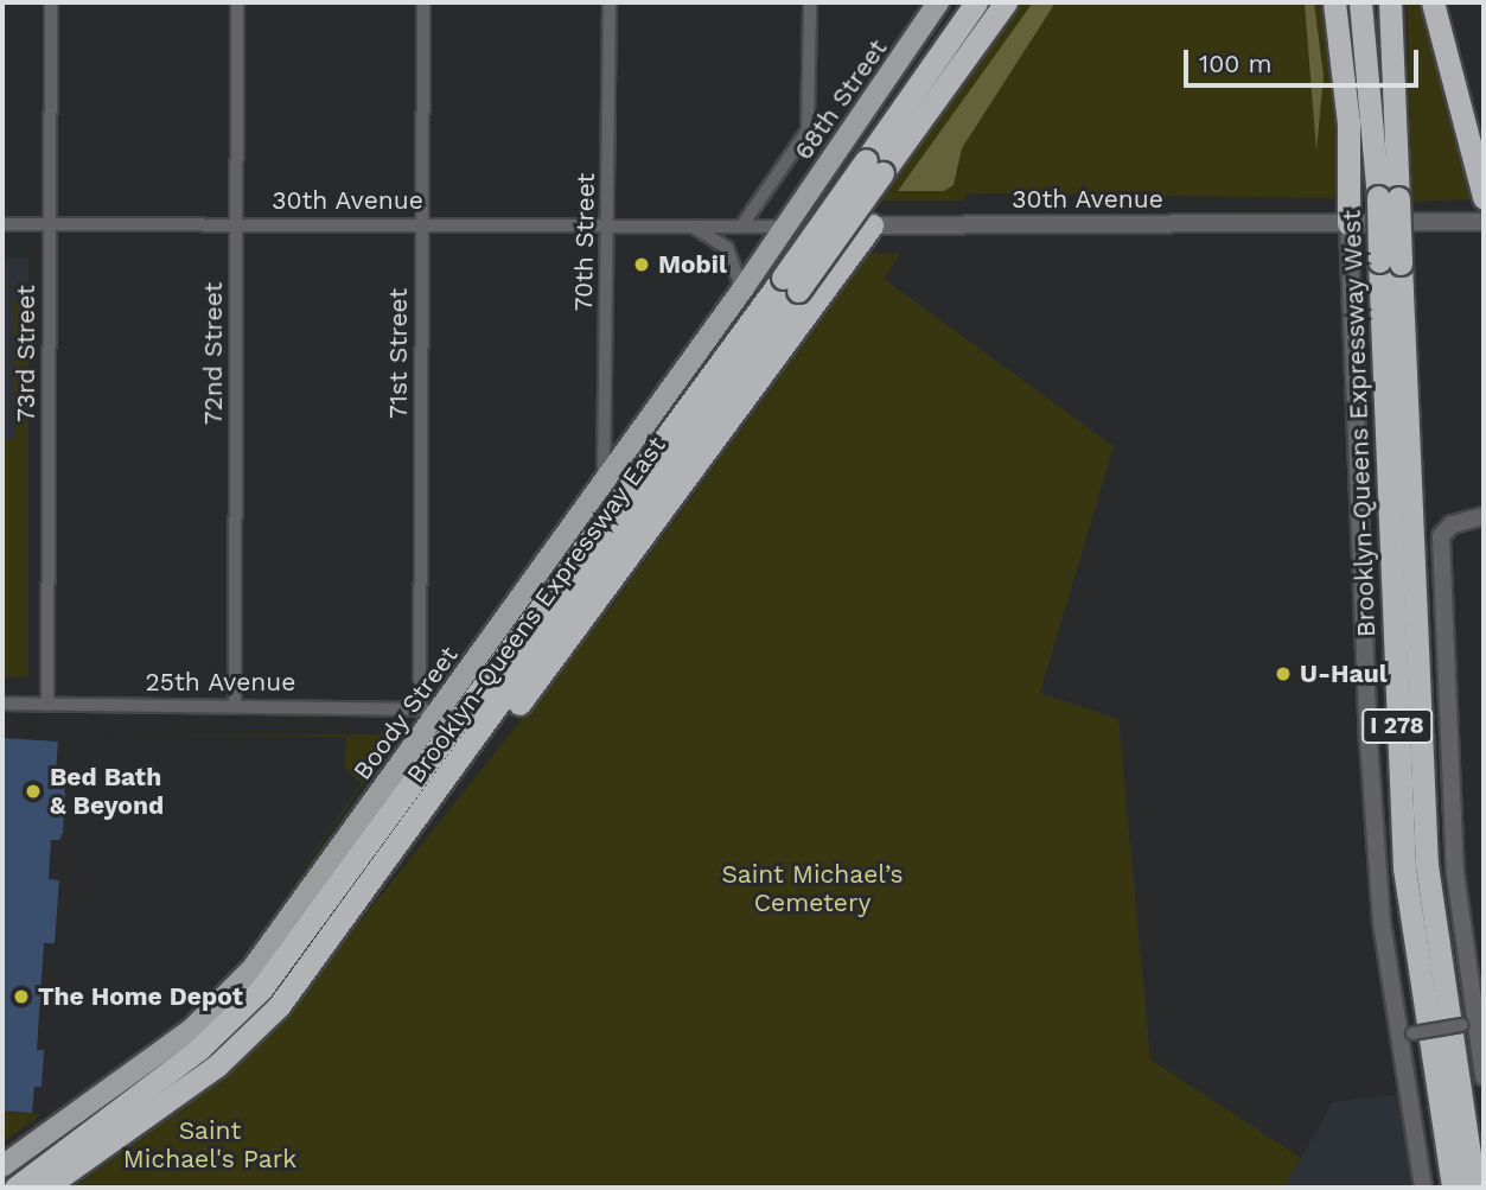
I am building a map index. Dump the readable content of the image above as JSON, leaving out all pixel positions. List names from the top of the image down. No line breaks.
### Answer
{"streets":{"highway":["Brooklyn-Queens Expressway West","Brooklyn-Queens Expressway East","I 278"],"main road":["68th Street","Boody Street"],"street":["30th Avenue","70th Street","73rd Street","72nd Street","71st Street","25th Avenue"]},"crossings":[["68th Street","30th Avenue"],["68th Street","Boody Street"],["30th Avenue","70th Street"],["30th Avenue","73rd Street"],["30th Avenue","72nd Street"],["30th Avenue","71st Street"],["30th Avenue","Brooklyn-Queens Expressway West"],["30th Avenue","Boody Street"],["70th Street","Boody Street"],["73rd Street","25th Avenue"],["72nd Street","25th Avenue"],["71st Street","25th Avenue"],["71st Street","Boody Street"],["25th Avenue","Boody Street"]],"parks":["Saint Michael’s Cemetery","Saint Michael's Park"],"places":["Mobil","U-Haul","Bed Bath & Beyond","The Home Depot"],"scale_bar":"100 m"}
